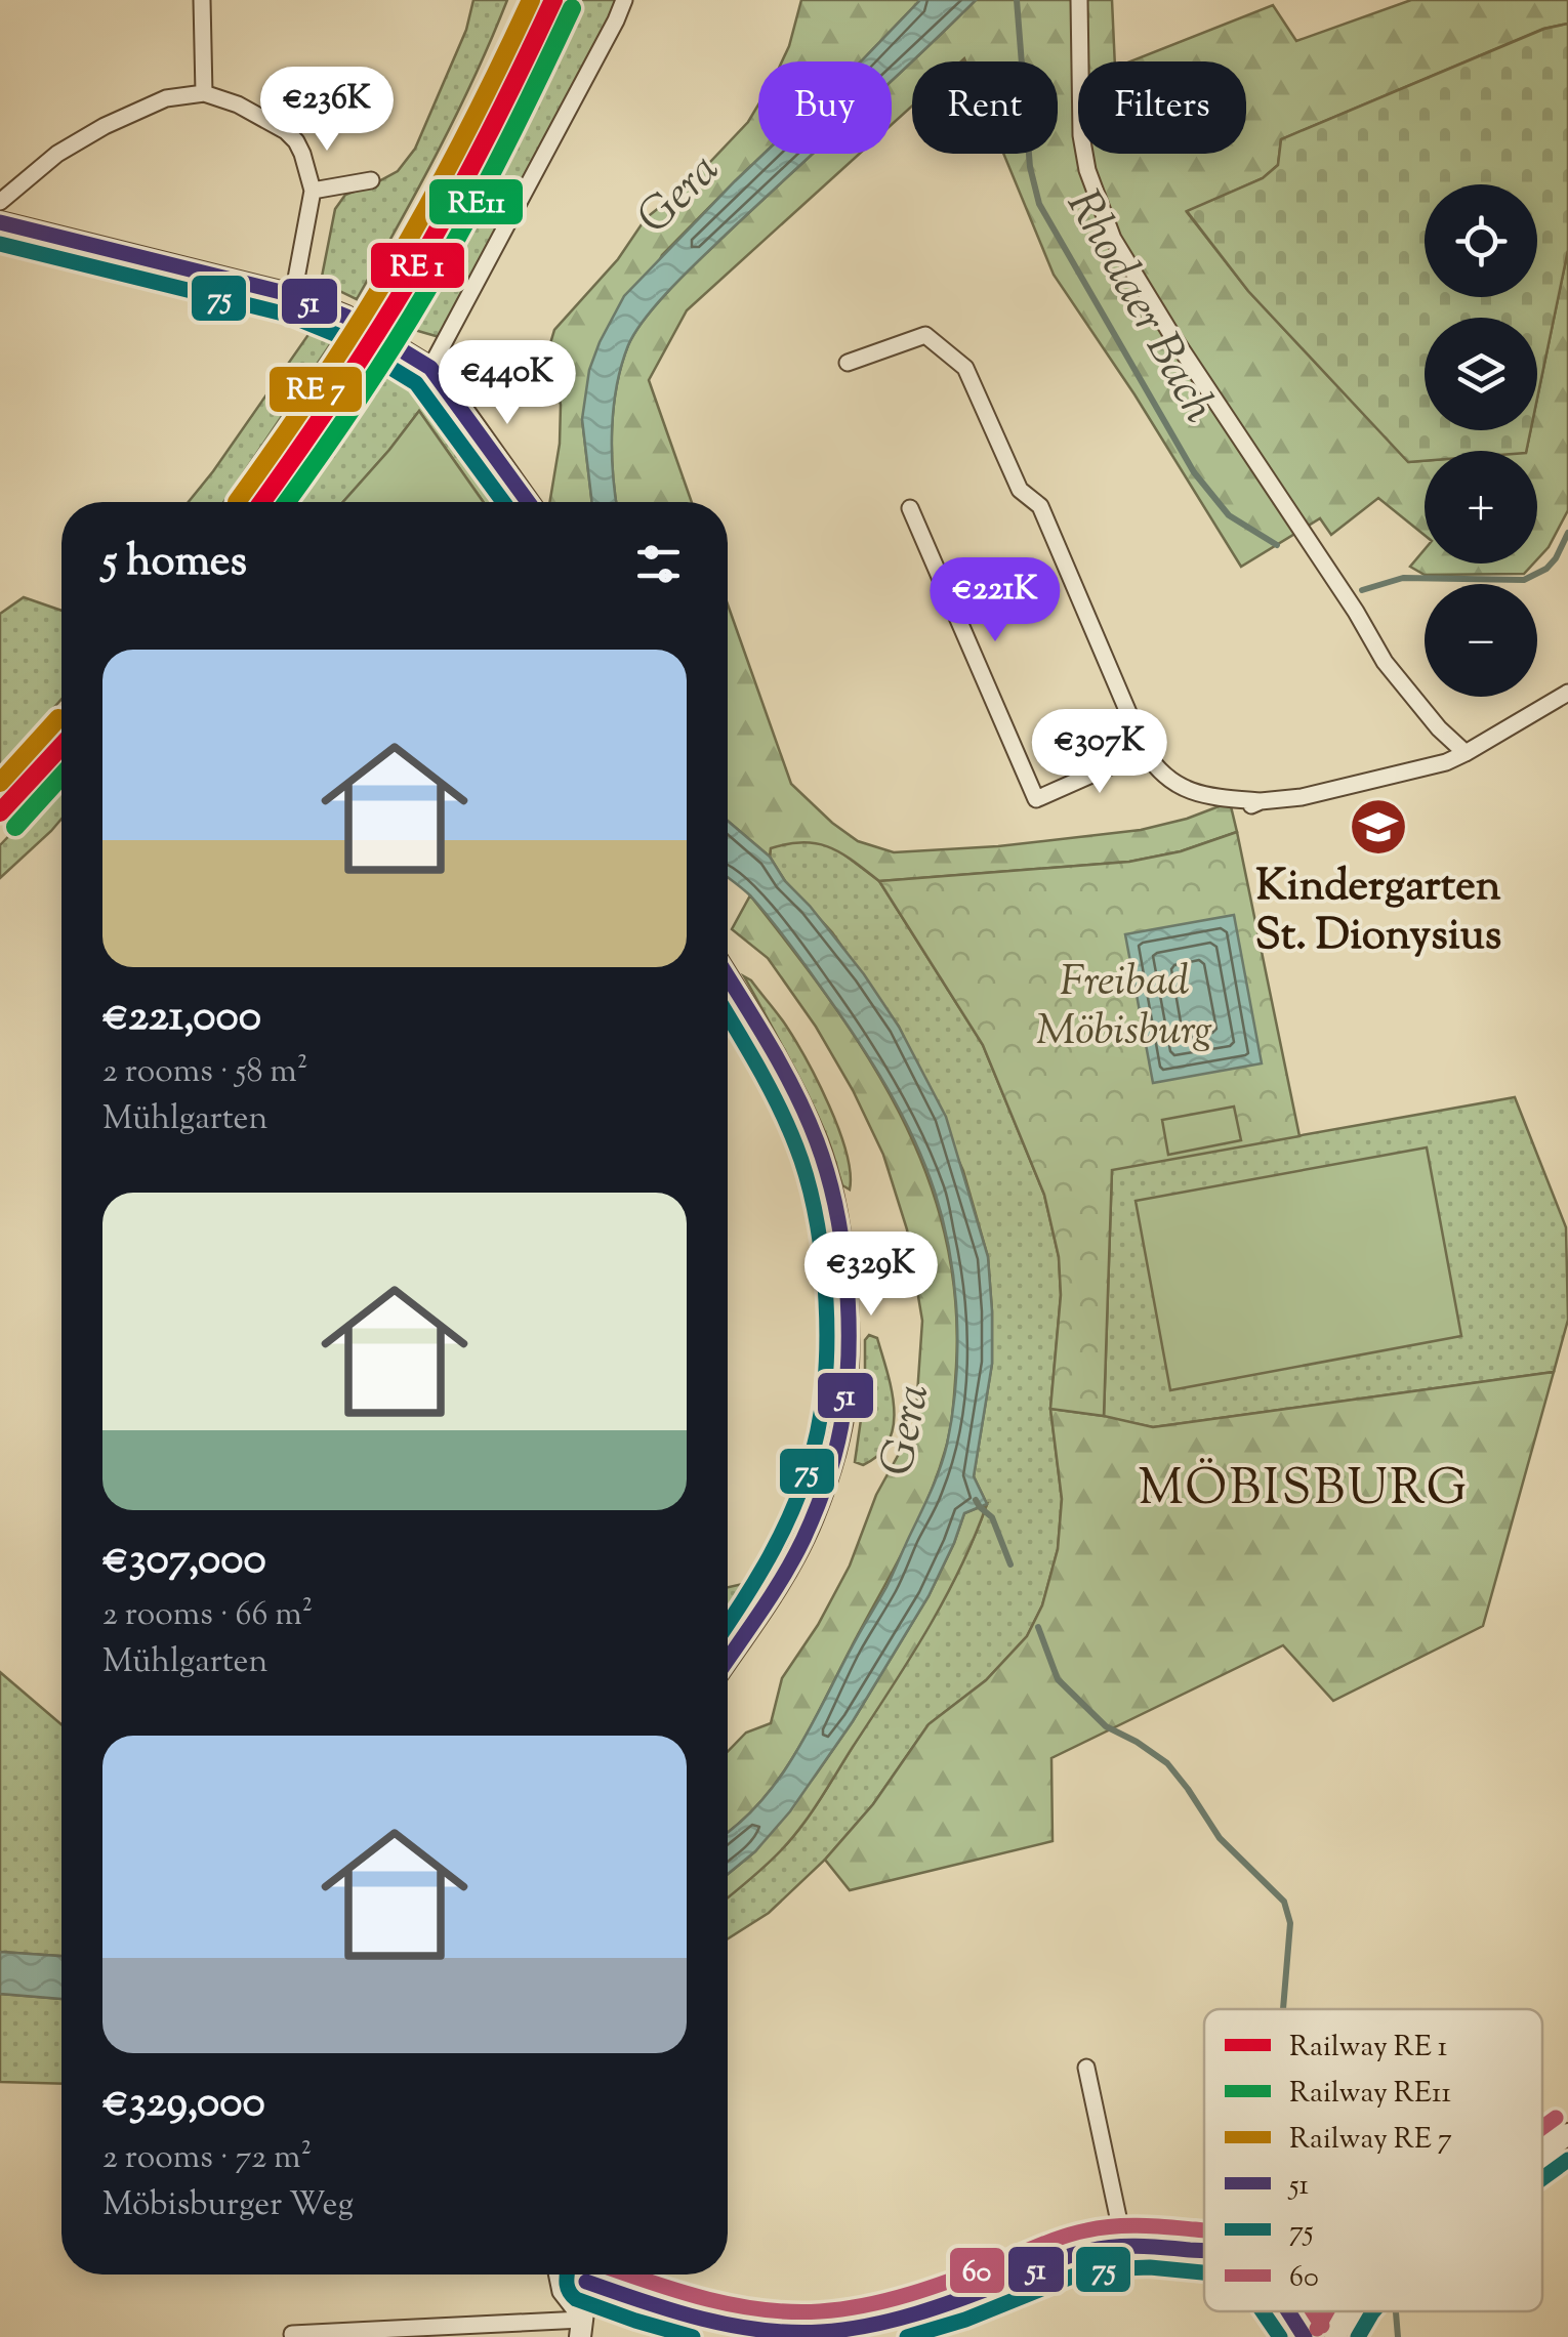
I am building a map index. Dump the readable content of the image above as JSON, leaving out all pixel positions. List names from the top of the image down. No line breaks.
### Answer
{"districts":["MÖBISBURG"],"water":["Gera","Rhodaer Bach"],"parks":["Freibad Möbisburg"],"places":{"school or university":["Kindergarten St. Dionysius"]},"lines":["rail line RE11","transit line 51","transit line 75","transit line 60"],"legend":["Railway RE 1","Railway RE11","Railway RE 7","51","75","60"],"page":{"chip":["Buy","Rent","Filters"],"price":["€236K","€440K","€221K","€307K","€329K"],"map_buttons":["+","−"],"heading":"5 homes","list":[{"name":"€221,000","note":"2 rooms · 58 m² · Mühlgarten"},{"name":"€307,000","note":"2 rooms · 66 m² · Mühlgarten"},{"name":"€329,000","note":"2 rooms · 72 m² · Möbisburger Weg"}]}}
